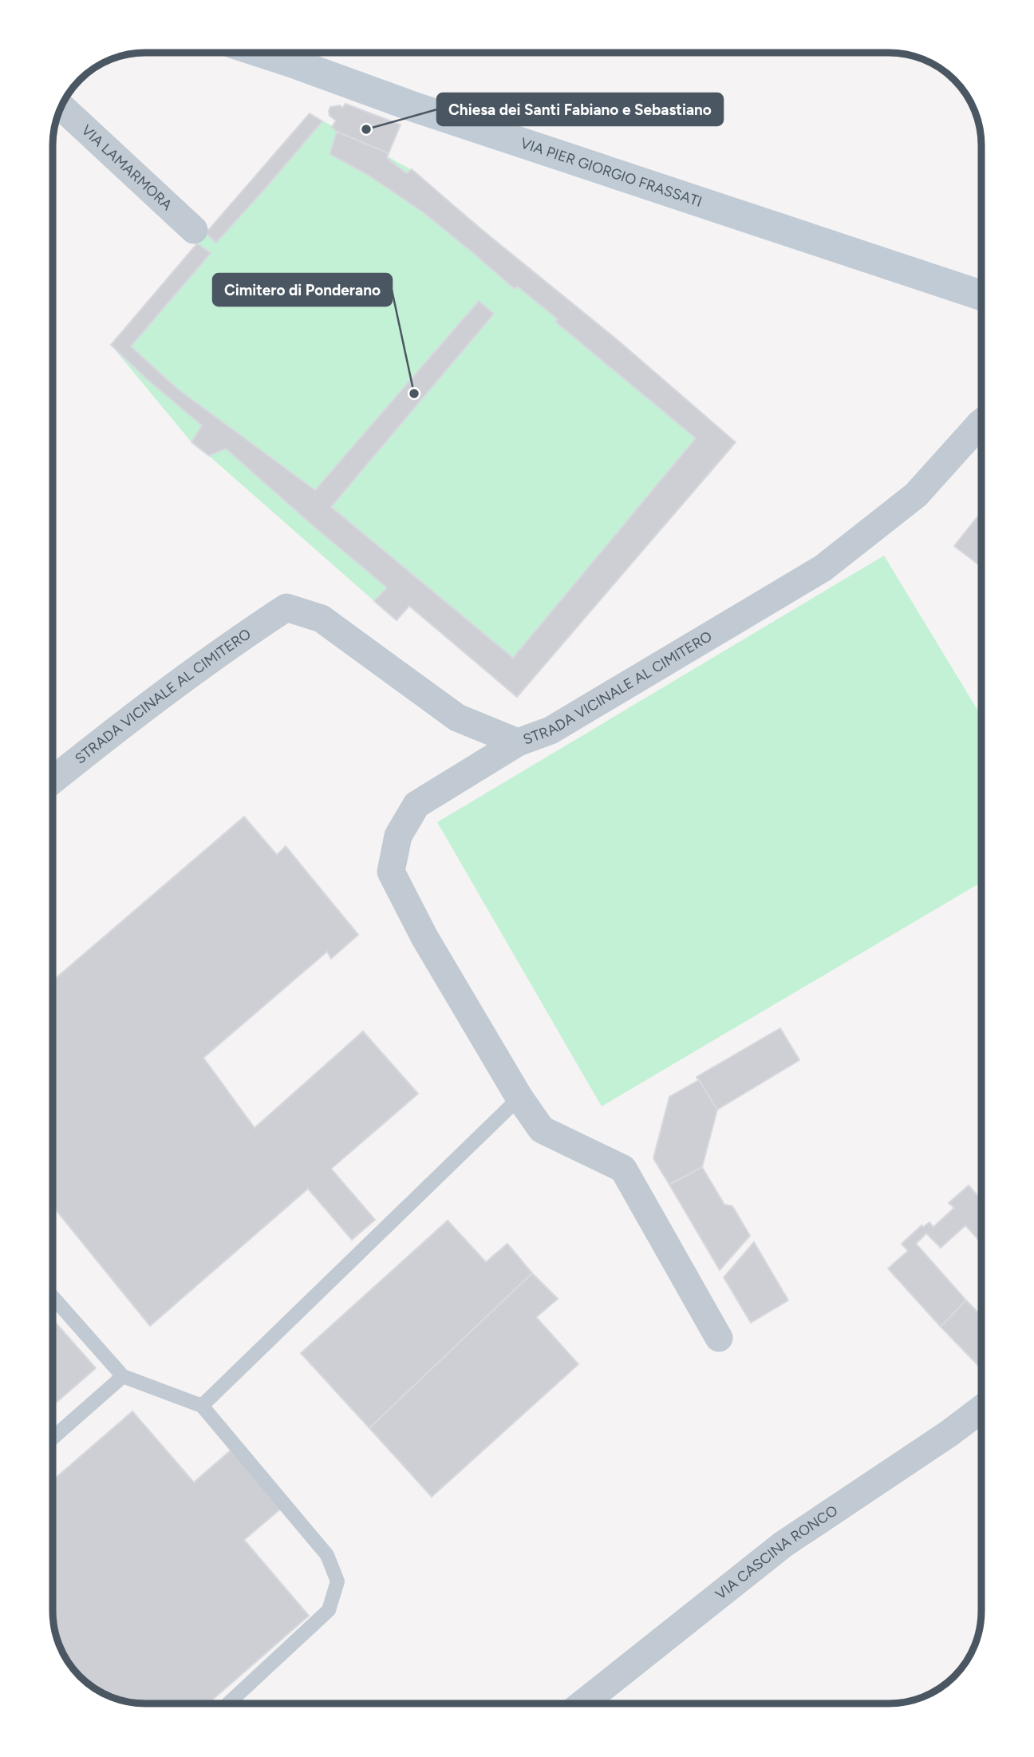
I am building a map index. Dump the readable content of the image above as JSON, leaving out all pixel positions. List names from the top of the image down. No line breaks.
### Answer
{"streets":{"street":["VIA LAMARMORA","VIA PIER GIORGIO FRASSATI","STRADA VICINALE AL CIMITERO","VIA CASCINA RONCO"]},"places":["Chiesa dei Santi Fabiano e Sebastiano","Cimitero di Ponderano"]}
